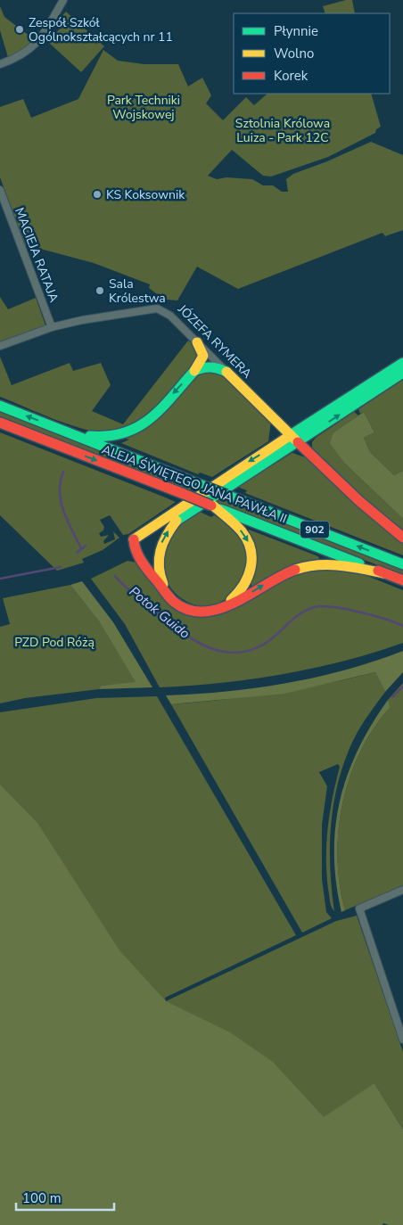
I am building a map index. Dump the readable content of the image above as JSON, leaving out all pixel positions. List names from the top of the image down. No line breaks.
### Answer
{"streets":{"main road":["JÓZEFA RYMERA","ALEJA ŚWIĘTEGO JANA PAWŁA II","902"],"street":["MACIEJA RATAJA"]},"crossings":[["MACIEJA RATAJA","JÓZEFA RYMERA"]],"water":["Potok Guido"],"parks":["Park Techniki Wojskowej","Sztolnia Królowa Luiza - Park 12C","PZD Pod Różą"],"places":["Zespół Szkół Ogólnokształcących nr 11","KS Koksownik","Sala Królestwa"],"legend":["Płynnie","Wolno","Korek"],"scale_bar":"100 m"}
